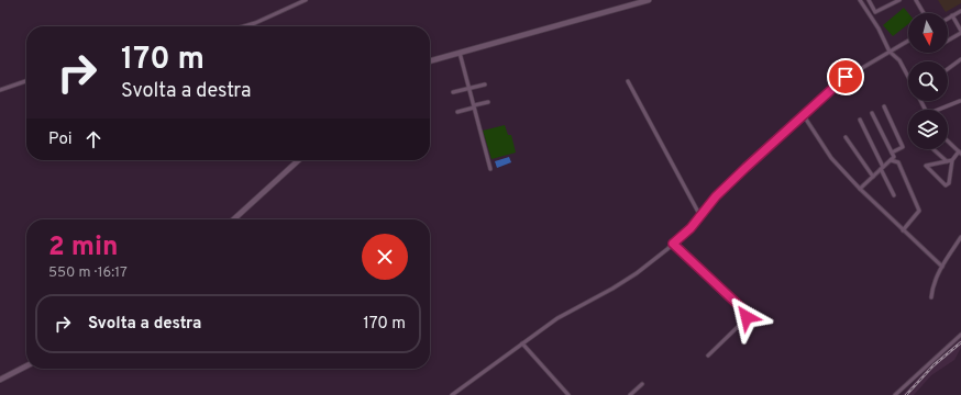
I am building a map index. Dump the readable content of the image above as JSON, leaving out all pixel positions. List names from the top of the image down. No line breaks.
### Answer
{"north":"bottom","page":{"turn":["170 m","Svolta a destra"],"then":"Poi","heading":["2 min","550 m · 16:17"],"list":[{"name":"Svolta a destra","value":"170 m"}]}}
